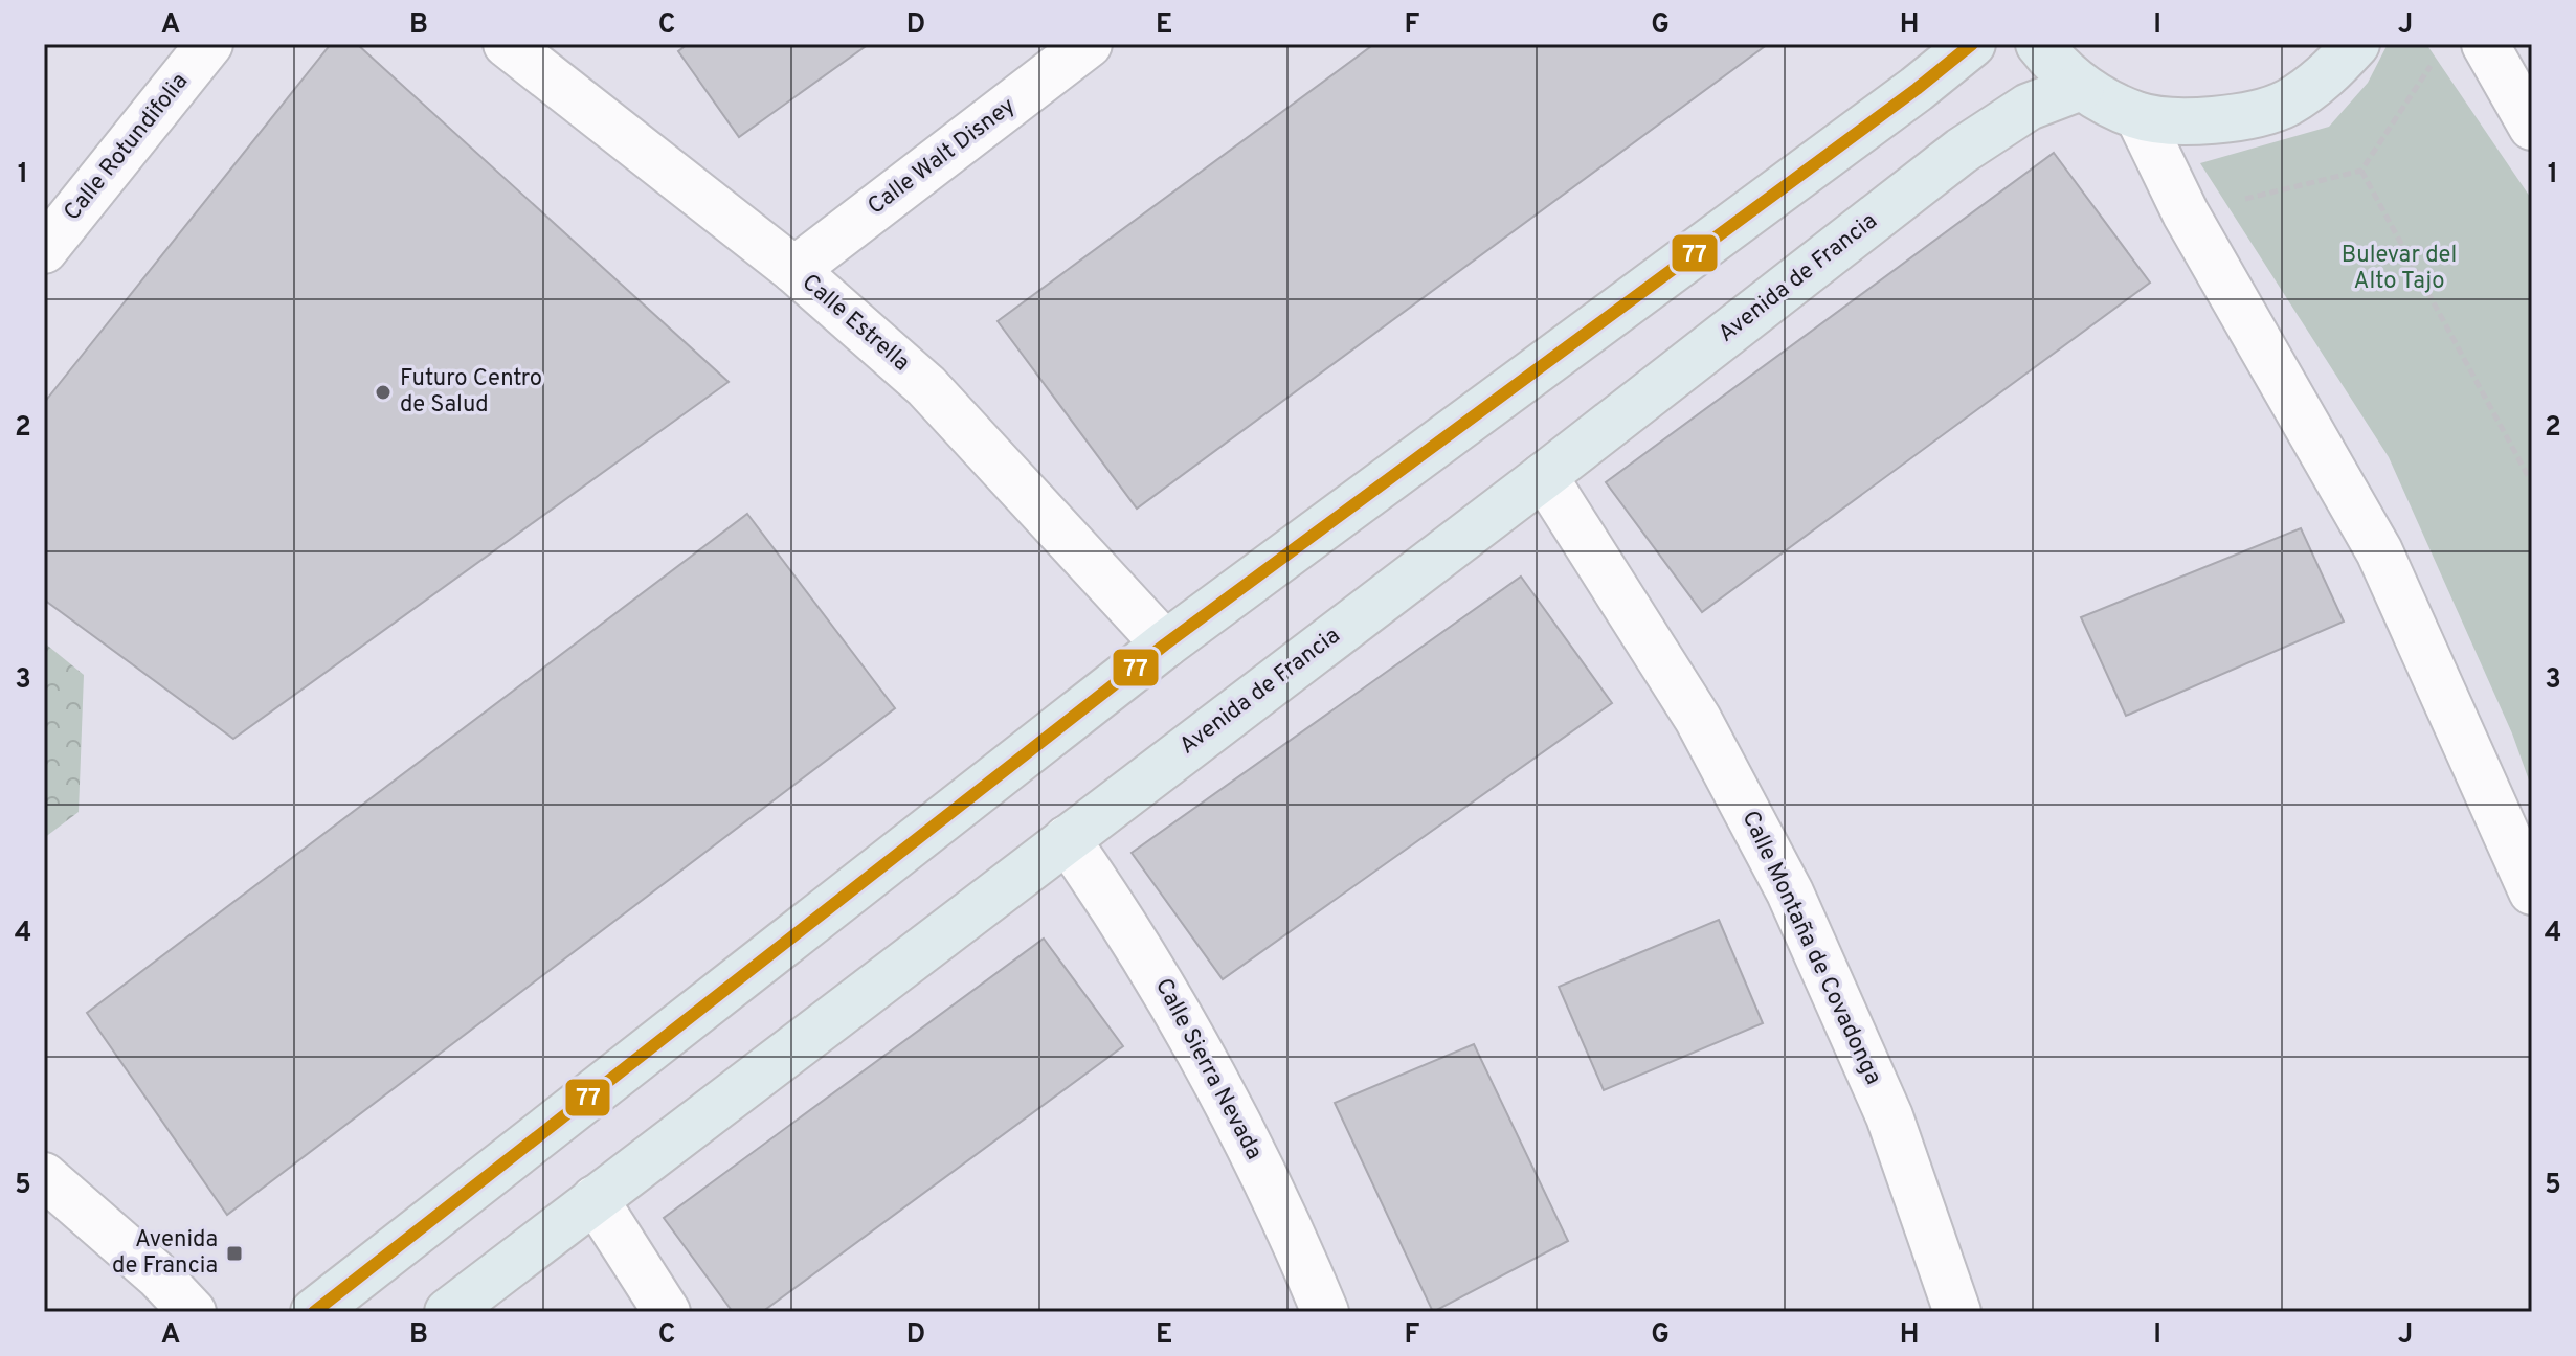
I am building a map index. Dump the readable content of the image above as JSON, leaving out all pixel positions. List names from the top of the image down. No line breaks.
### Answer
{"streets":{"main road":["Avenida de Francia"],"street":["Calle Rotundifolia","Calle Walt Disney","Calle Estrella","Calle Montaña de Covadonga","Calle Sierra Nevada"]},"crossings":[["Calle Walt Disney","Calle Estrella"],["Avenida de Francia","Calle Montaña de Covadonga"],["Avenida de Francia","Calle Sierra Nevada"]],"parks":["Bulevar del Alto Tajo"],"places":{"other":["Futuro Centro de Salud"],"transit":["Avenida de Francia"]},"lines":["transit line 77"],"grid":{"columns":["A","B","C","D","E","F","G","H","I","J"],"rows":["1","2","3","4","5"]}}
